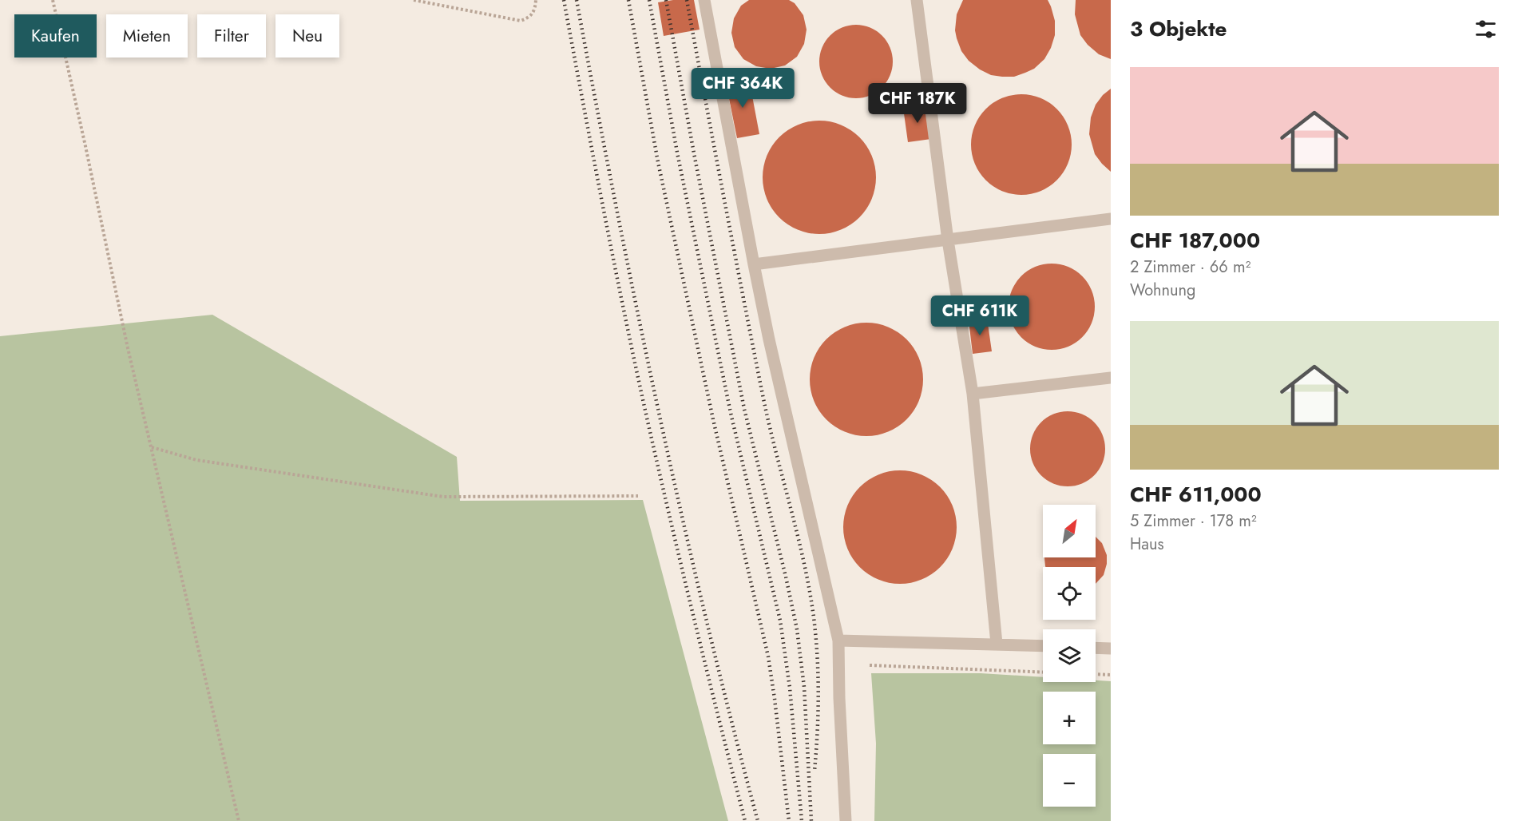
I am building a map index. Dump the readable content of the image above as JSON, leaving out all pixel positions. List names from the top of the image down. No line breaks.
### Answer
{"north":"top right","page":{"heading":"3 Objekte","chip":["Kaufen","Mieten","Filter","Neu"],"list":[{"name":"CHF 187,000","note":"2 Zimmer · 66 m² · Wohnung"},{"name":"CHF 611,000","note":"5 Zimmer · 178 m² · Haus"}],"price":["CHF 364K","CHF 187K","CHF 611K"],"map_buttons":["+","−"]}}
